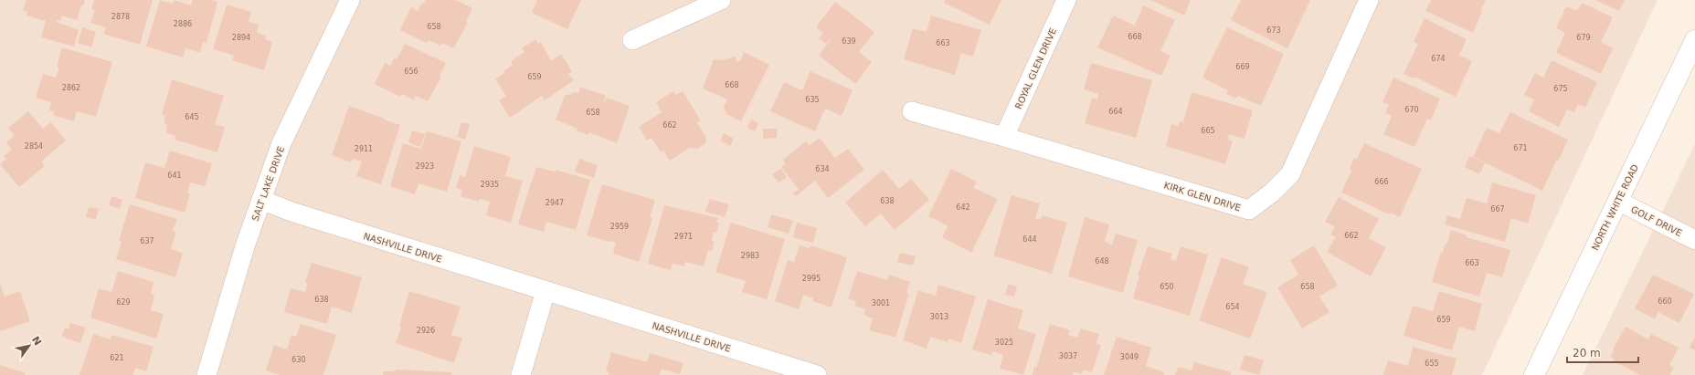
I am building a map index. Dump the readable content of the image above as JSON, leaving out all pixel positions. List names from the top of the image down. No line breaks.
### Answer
{"streets":{"main road":["NORTH WHITE ROAD"],"street":["ROYAL GLEN DRIVE","SALT LAKE DRIVE","KIRK GLEN DRIVE","GOLF DRIVE","NASHVILLE DRIVE"]},"crossings":[["ROYAL GLEN DRIVE","KIRK GLEN DRIVE"],["SALT LAKE DRIVE","NASHVILLE DRIVE"],["NORTH WHITE ROAD","GOLF DRIVE"]],"house_numbers":["2878","2886","658","673","668","2894","679","639","663","674","669","656","659","668","2862","675","635","670","664","658","645","662","665","2854","671","2911","2923","634","641","666","2935","638","2947","642","667","2959","662","2971","644","637","2983","648","663","2995","650","658","638","660","629","3001","654","3013","659","2926","3025","3037","3049","621","630","655"],"scale_bar":"20 m","north":"top right"}
